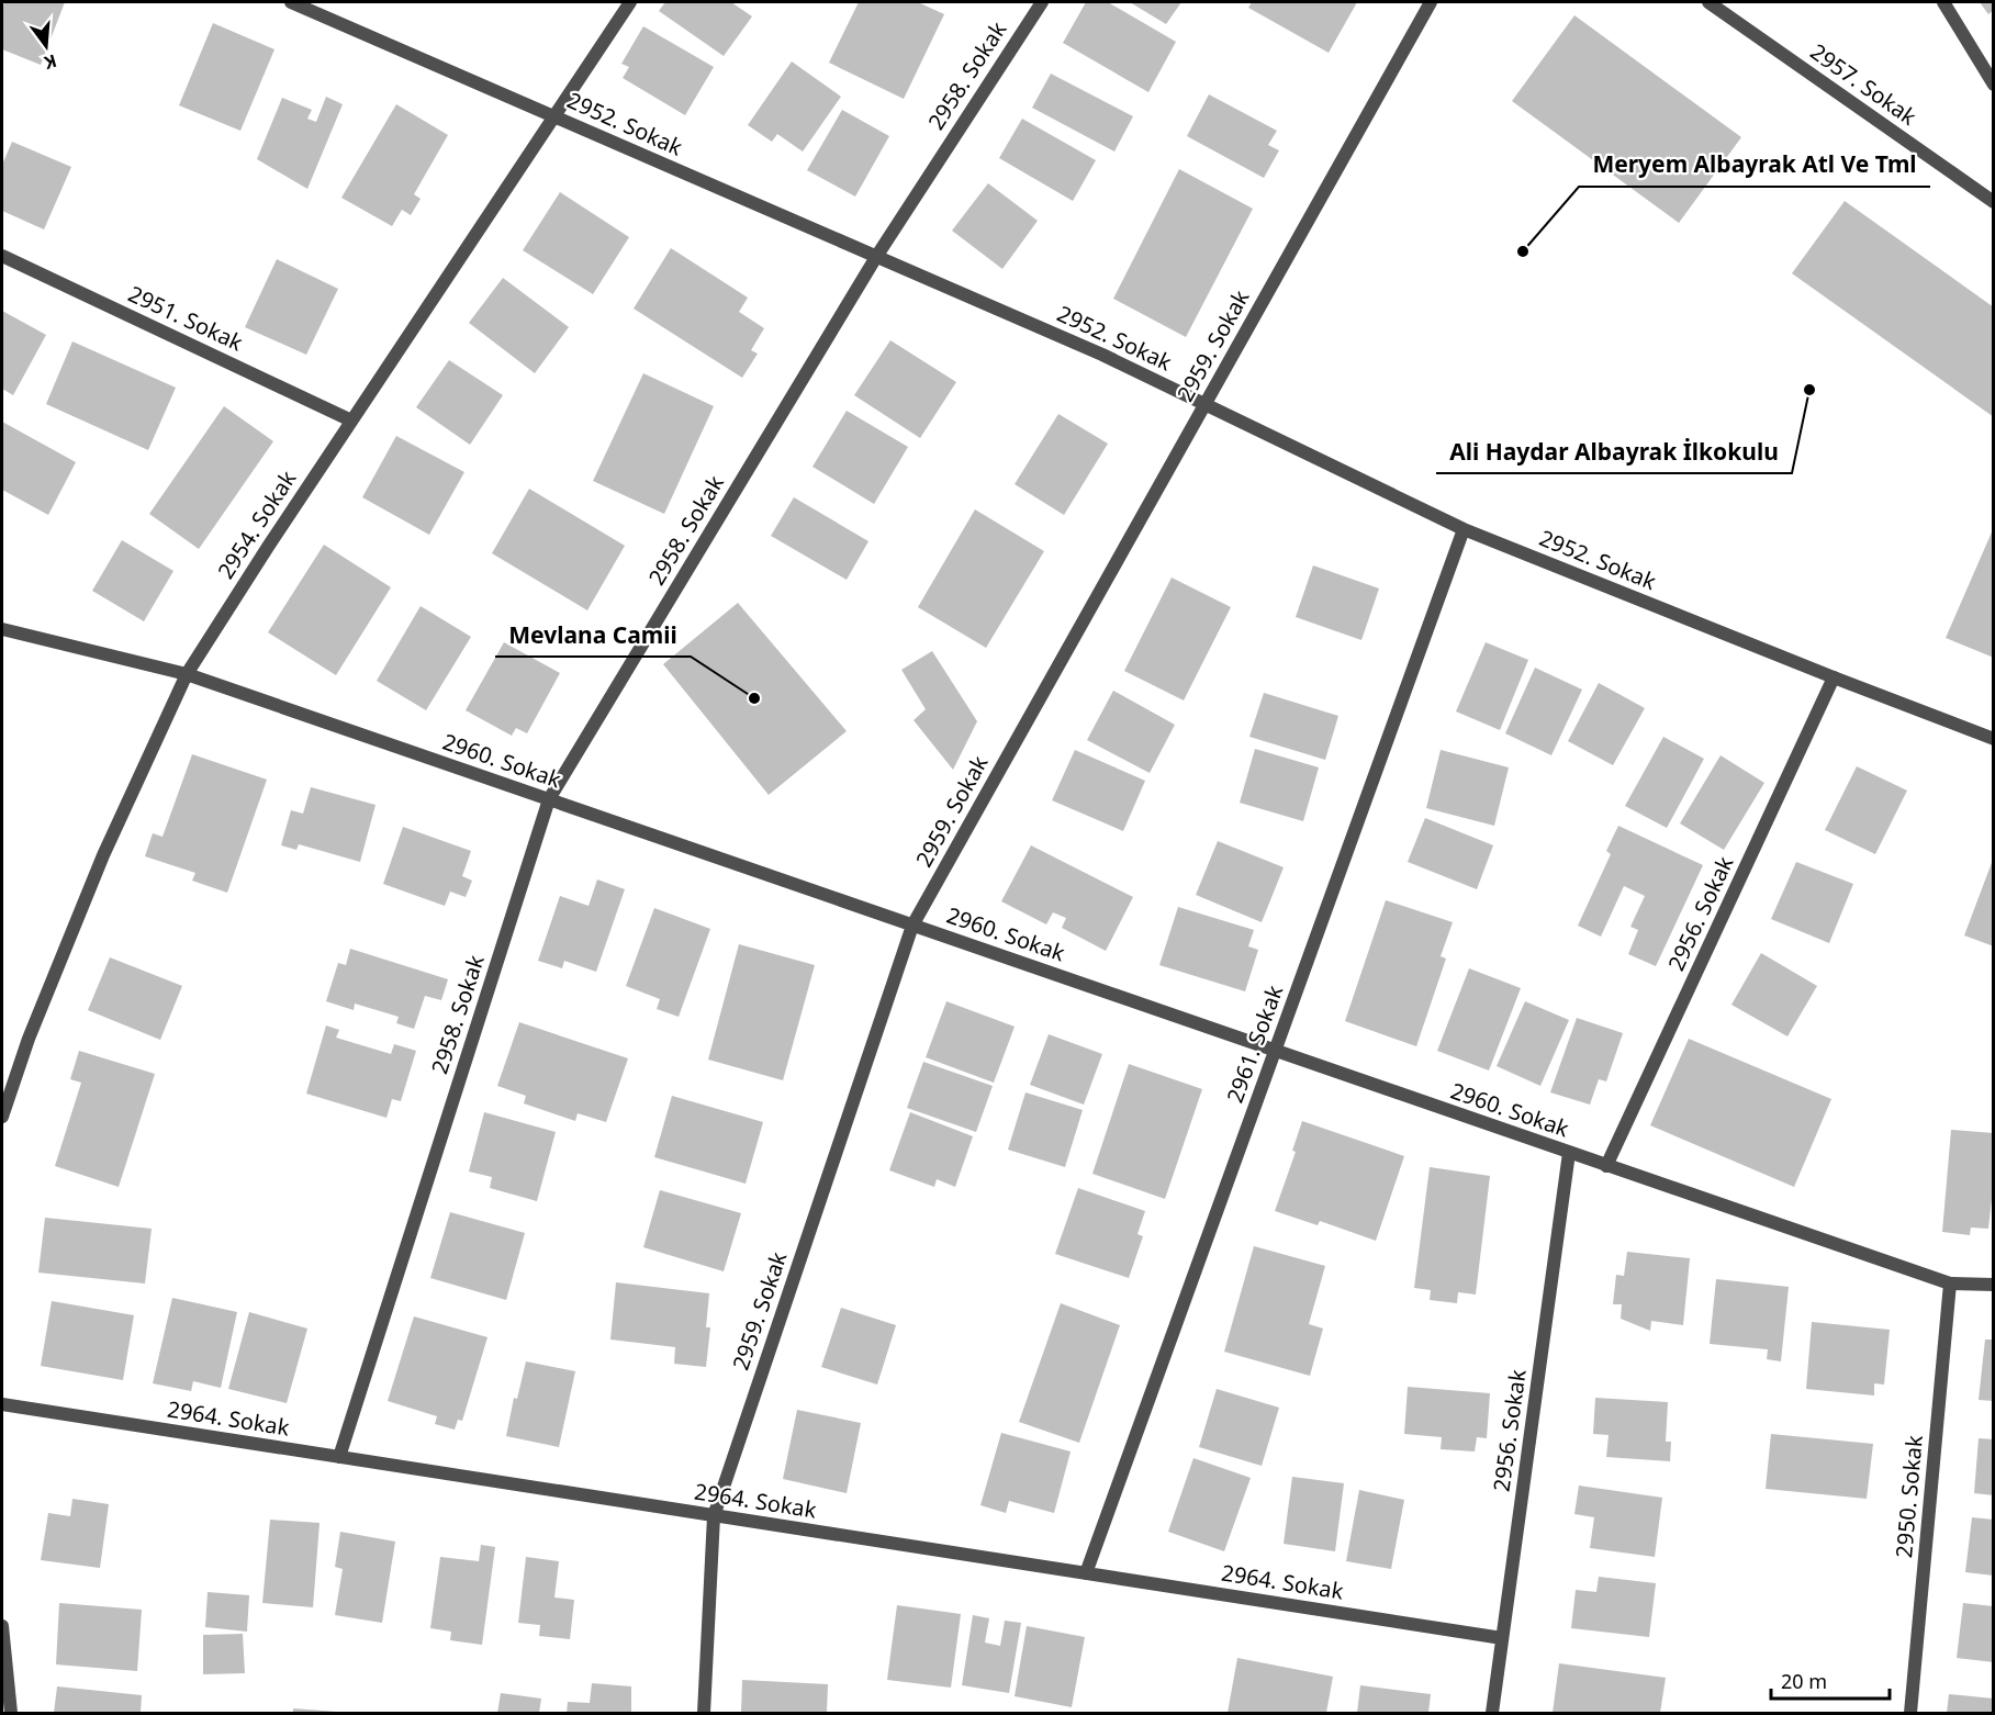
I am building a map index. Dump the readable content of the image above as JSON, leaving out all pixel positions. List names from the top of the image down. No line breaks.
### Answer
{"streets":{"street":["2958. Sokak","2957. Sokak","2952. Sokak","2951. Sokak","2959. Sokak","2954. Sokak","2960. Sokak","2956. Sokak","2961. Sokak","2964. Sokak","2950. Sokak"]},"crossings":[["2958. Sokak","2952. Sokak"],["2958. Sokak","2960. Sokak"],["2958. Sokak","2964. Sokak"],["2952. Sokak","2959. Sokak"],["2952. Sokak","2954. Sokak"],["2952. Sokak","2956. Sokak"],["2952. Sokak","2961. Sokak"],["2951. Sokak","2954. Sokak"],["2959. Sokak","2960. Sokak"],["2959. Sokak","2964. Sokak"],["2954. Sokak","2960. Sokak"],["2960. Sokak","2956. Sokak"],["2960. Sokak","2961. Sokak"],["2960. Sokak","2950. Sokak"],["2956. Sokak","2964. Sokak"],["2961. Sokak","2964. Sokak"]],"places":["Meryem Albayrak Atl Ve Tml","Ali Haydar Albayrak İlkokulu","Mevlana Camii"],"scale_bar":"20 m","north":"bottom"}
